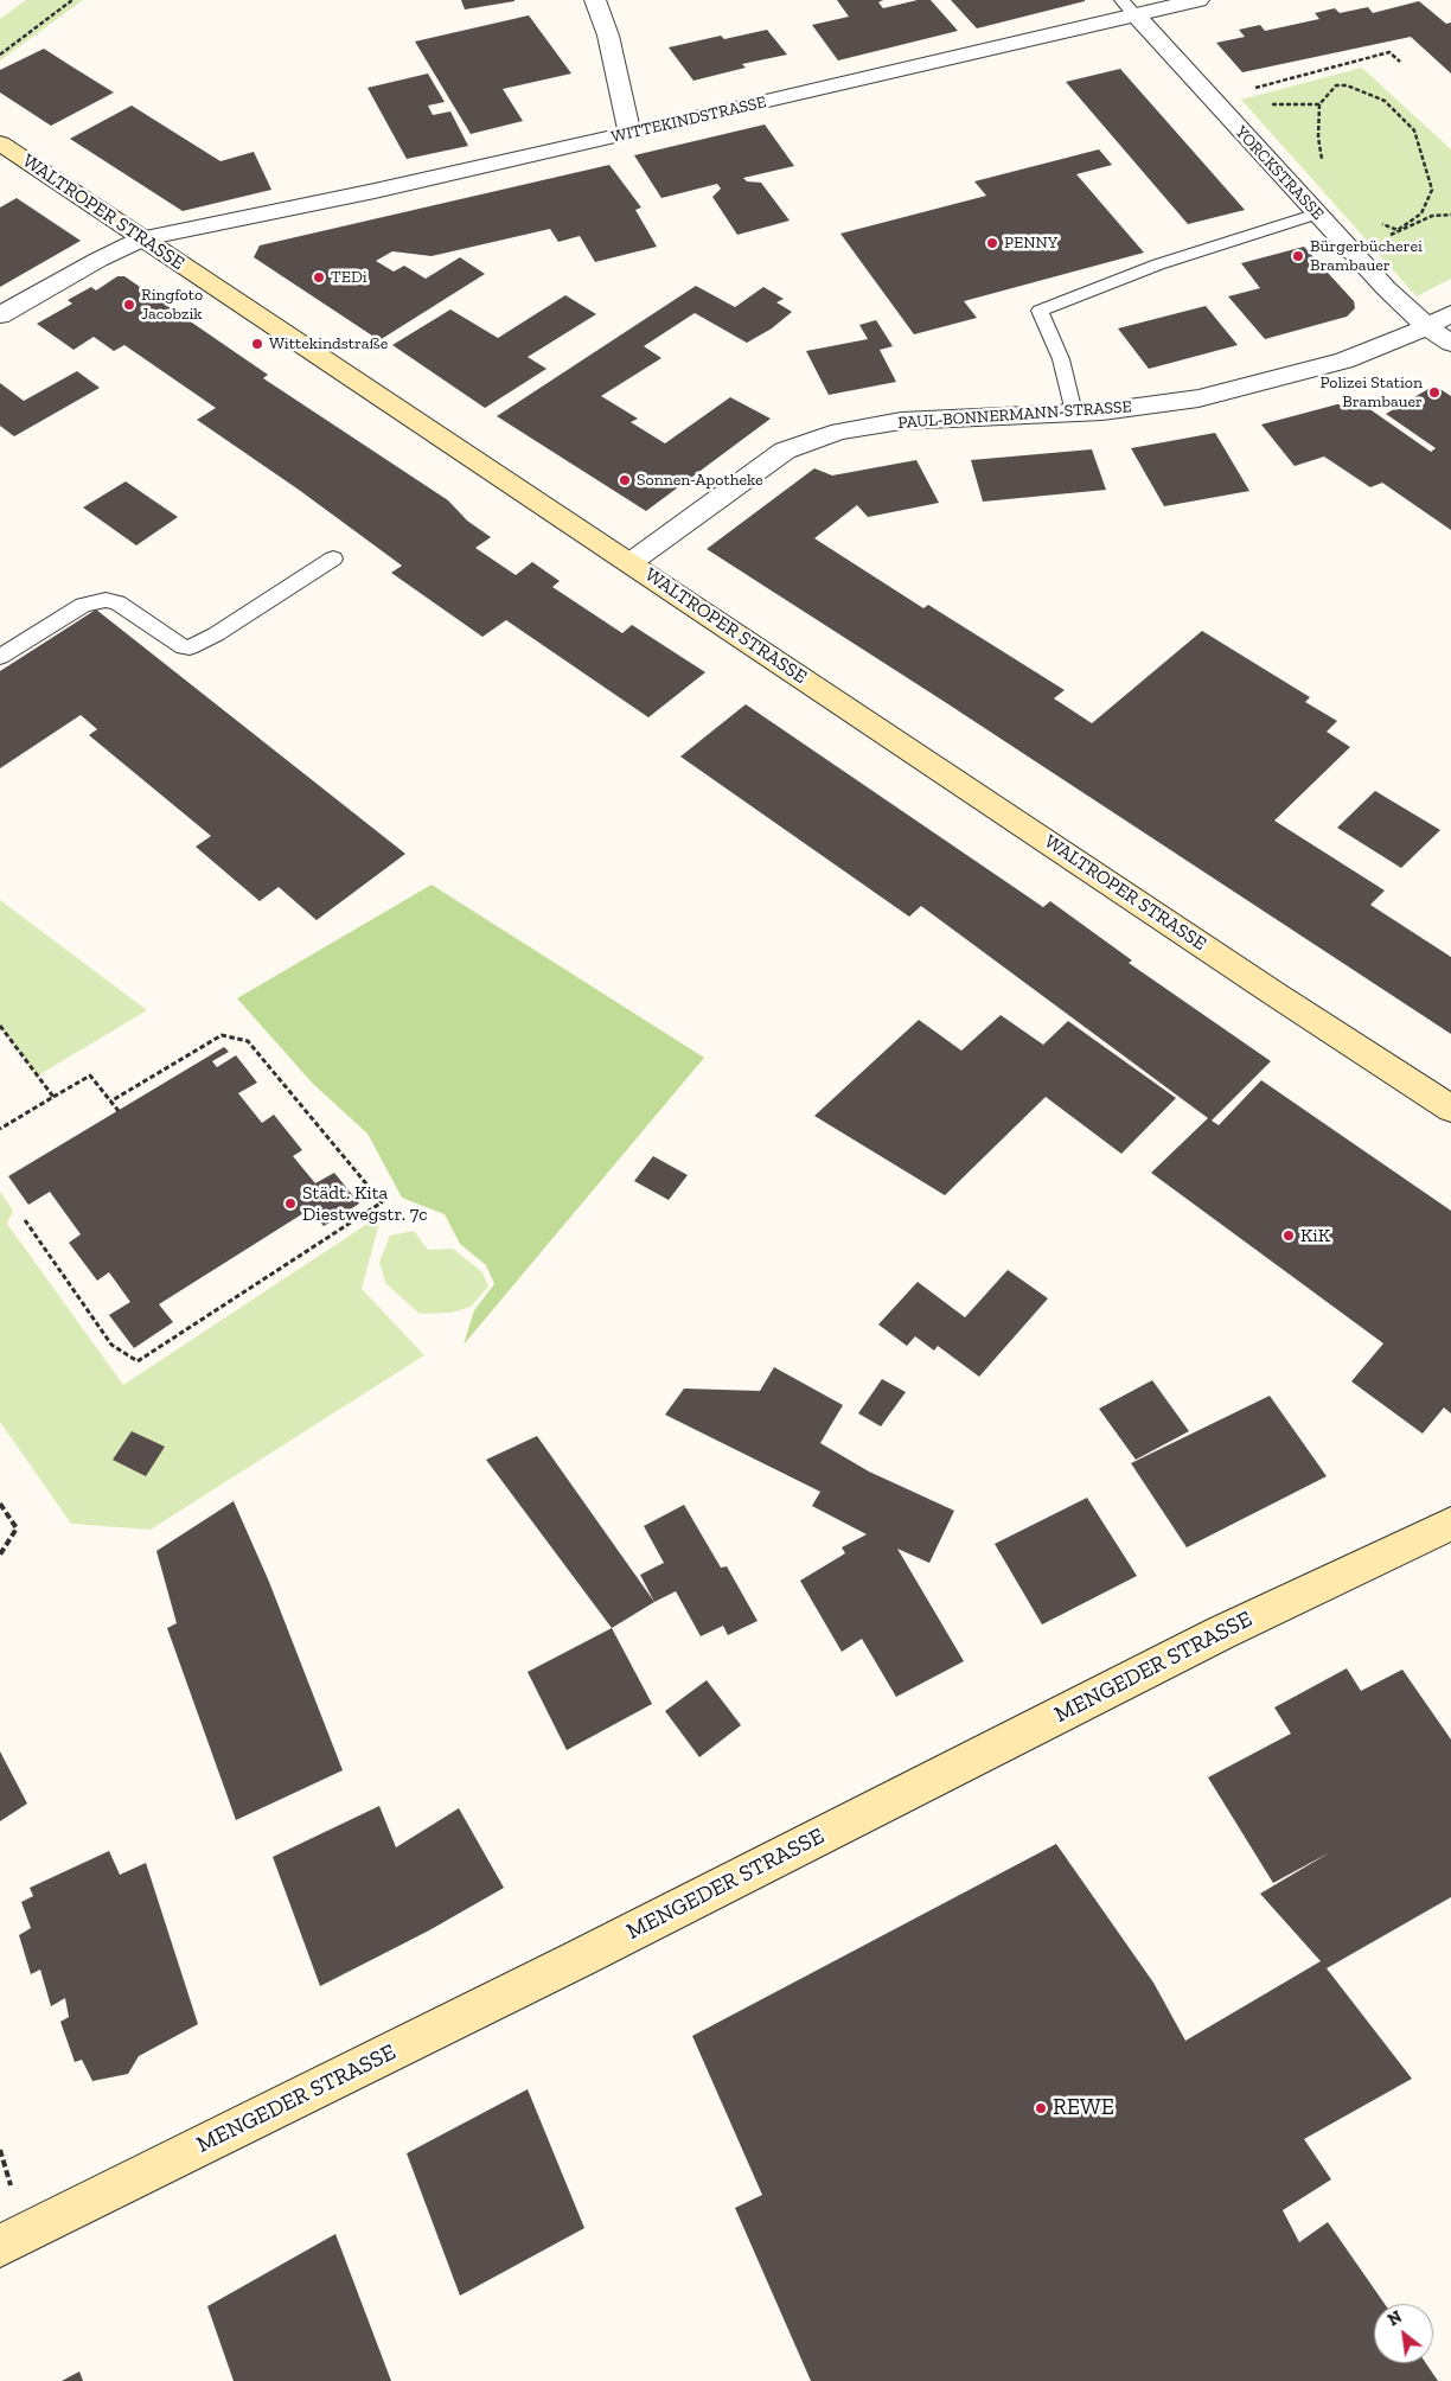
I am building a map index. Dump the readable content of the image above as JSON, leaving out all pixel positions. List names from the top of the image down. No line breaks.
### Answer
{"streets":{"main road":["WALTROPER STRASSE","MENGEDER STRASSE"],"street":["WITTEKINDSTRASSE","YORCKSTRASSE","PAUL-BONNERMANN-STRASSE"]},"crossings":[["WITTEKINDSTRASSE","YORCKSTRASSE"],["WITTEKINDSTRASSE","WALTROPER STRASSE"],["YORCKSTRASSE","PAUL-BONNERMANN-STRASSE"],["WALTROPER STRASSE","PAUL-BONNERMANN-STRASSE"]],"places":["PENNY","Bürgerbücherei Brambauer","TEDi","Ringfoto Jacobzik","Wittekindstraße","Polizei Station Brambauer","Sonnen-Apotheke","Städt. Kita Diestwegstr. 7c","KiK","REWE"],"north":"top left"}
